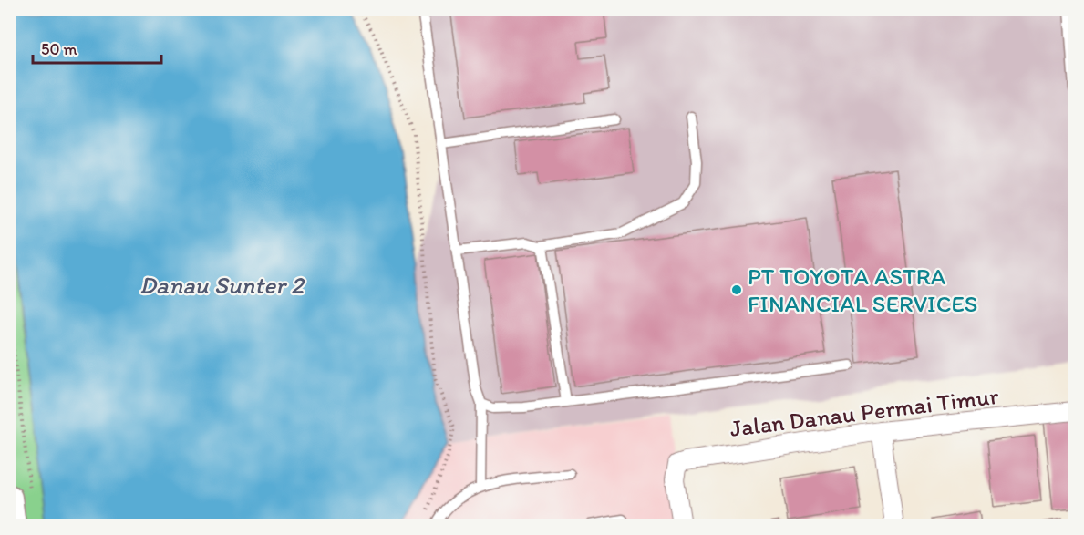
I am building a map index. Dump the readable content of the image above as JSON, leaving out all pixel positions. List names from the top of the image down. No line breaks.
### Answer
{"streets":{"street":["Jalan Danau Permai Timur"]},"water":["Danau Sunter 2"],"places":["PT TOYOTA ASTRA FINANCIAL SERVICES"],"scale_bar":"50 m"}
